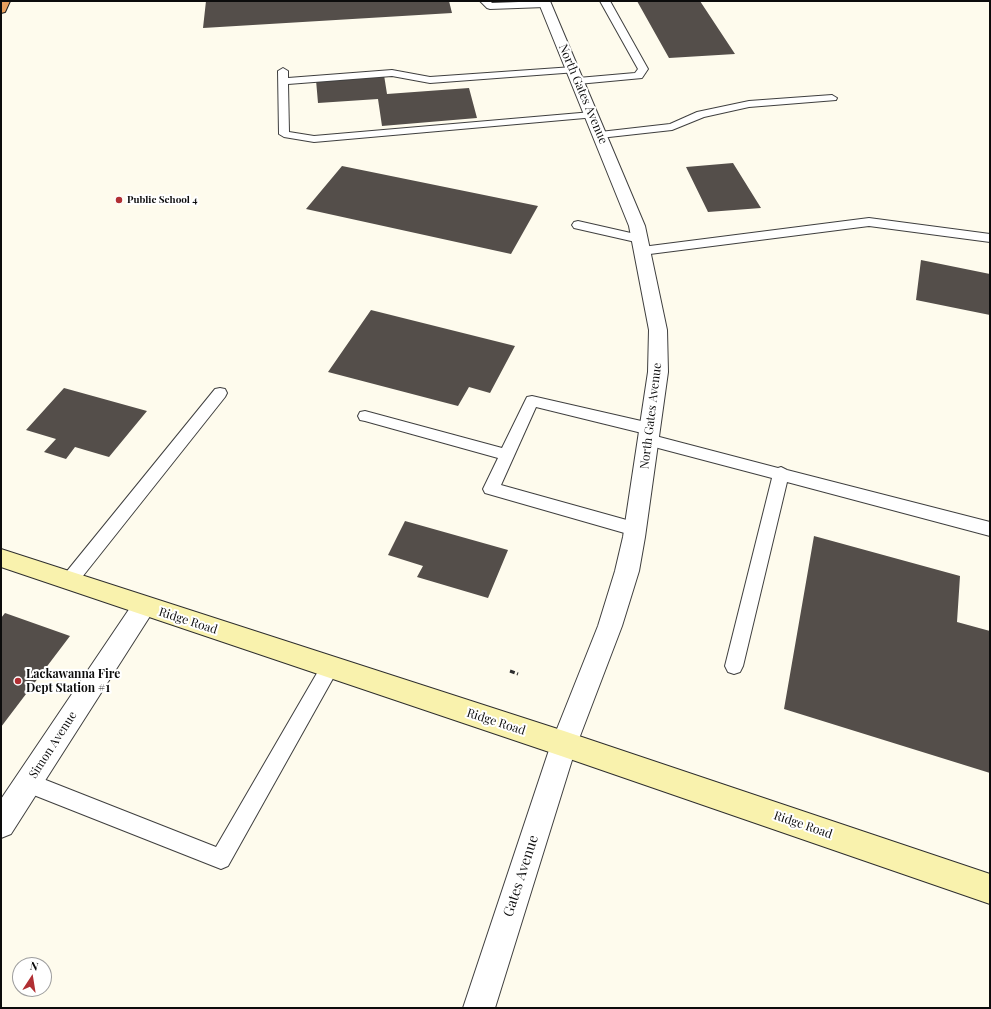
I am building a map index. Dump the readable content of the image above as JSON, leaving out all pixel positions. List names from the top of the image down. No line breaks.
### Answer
{"streets":{"main road":["Ridge Road"],"street":["North Gates Avenue","Simon Avenue","Gates Avenue"]},"crossings":[["North Gates Avenue","Ridge Road"],["North Gates Avenue","Gates Avenue"],["Ridge Road","Simon Avenue"],["Ridge Road","Gates Avenue"]],"places":["Public School 4","Lackawanna Fire Dept Station #1"],"north":"top"}
